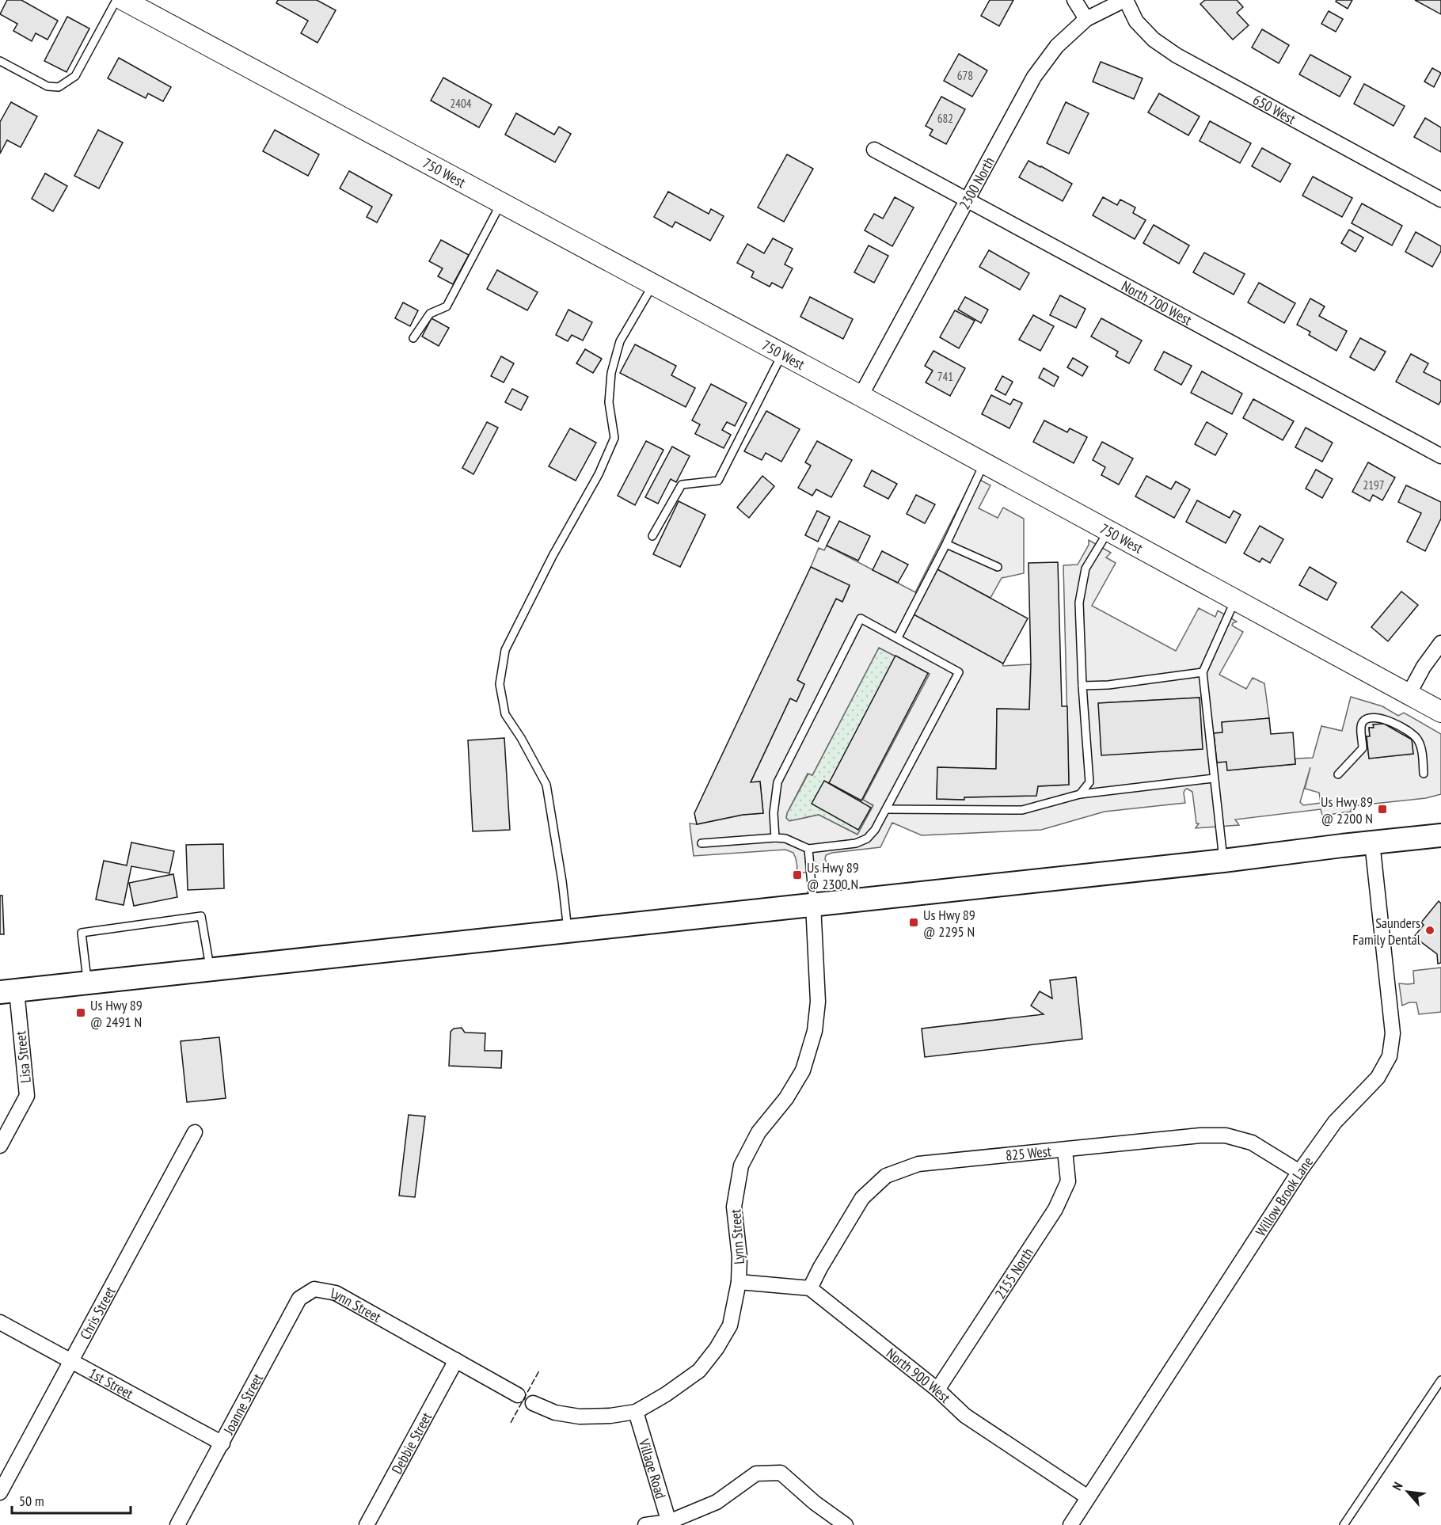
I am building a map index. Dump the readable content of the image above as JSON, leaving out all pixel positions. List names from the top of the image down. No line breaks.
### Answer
{"streets":{"street":["650 West","750 West","2300 North","North 700 West","Lisa Street","825 West","Willow Brook Lane","Lynn Street","2155 North","Chris Street","North 900 West","1st Street","Joanne Street","Debbie Street","Village Road"]},"crossings":[["650 West","2300 North"],["750 West","2300 North"],["2300 North","North 700 West"],["825 West","Willow Brook Lane"],["825 West","2155 North"],["825 West","North 900 West"],["Willow Brook Lane","North 900 West"],["Lynn Street","Joanne Street"],["Lynn Street","Debbie Street"],["Lynn Street","Village Road"],["2155 North","North 900 West"],["Chris Street","1st Street"],["1st Street","Joanne Street"]],"places":{"transit":["Us Hwy 89 @ 2200 N","Us Hwy 89 @ 2300 N","Us Hwy 89 @ 2295 N","Us Hwy 89 @ 2491 N"],"other":["Saunders Family Dental"]},"house_numbers":["678","2404","682","741","2197"],"scale_bar":"50 m","north":"top left"}
